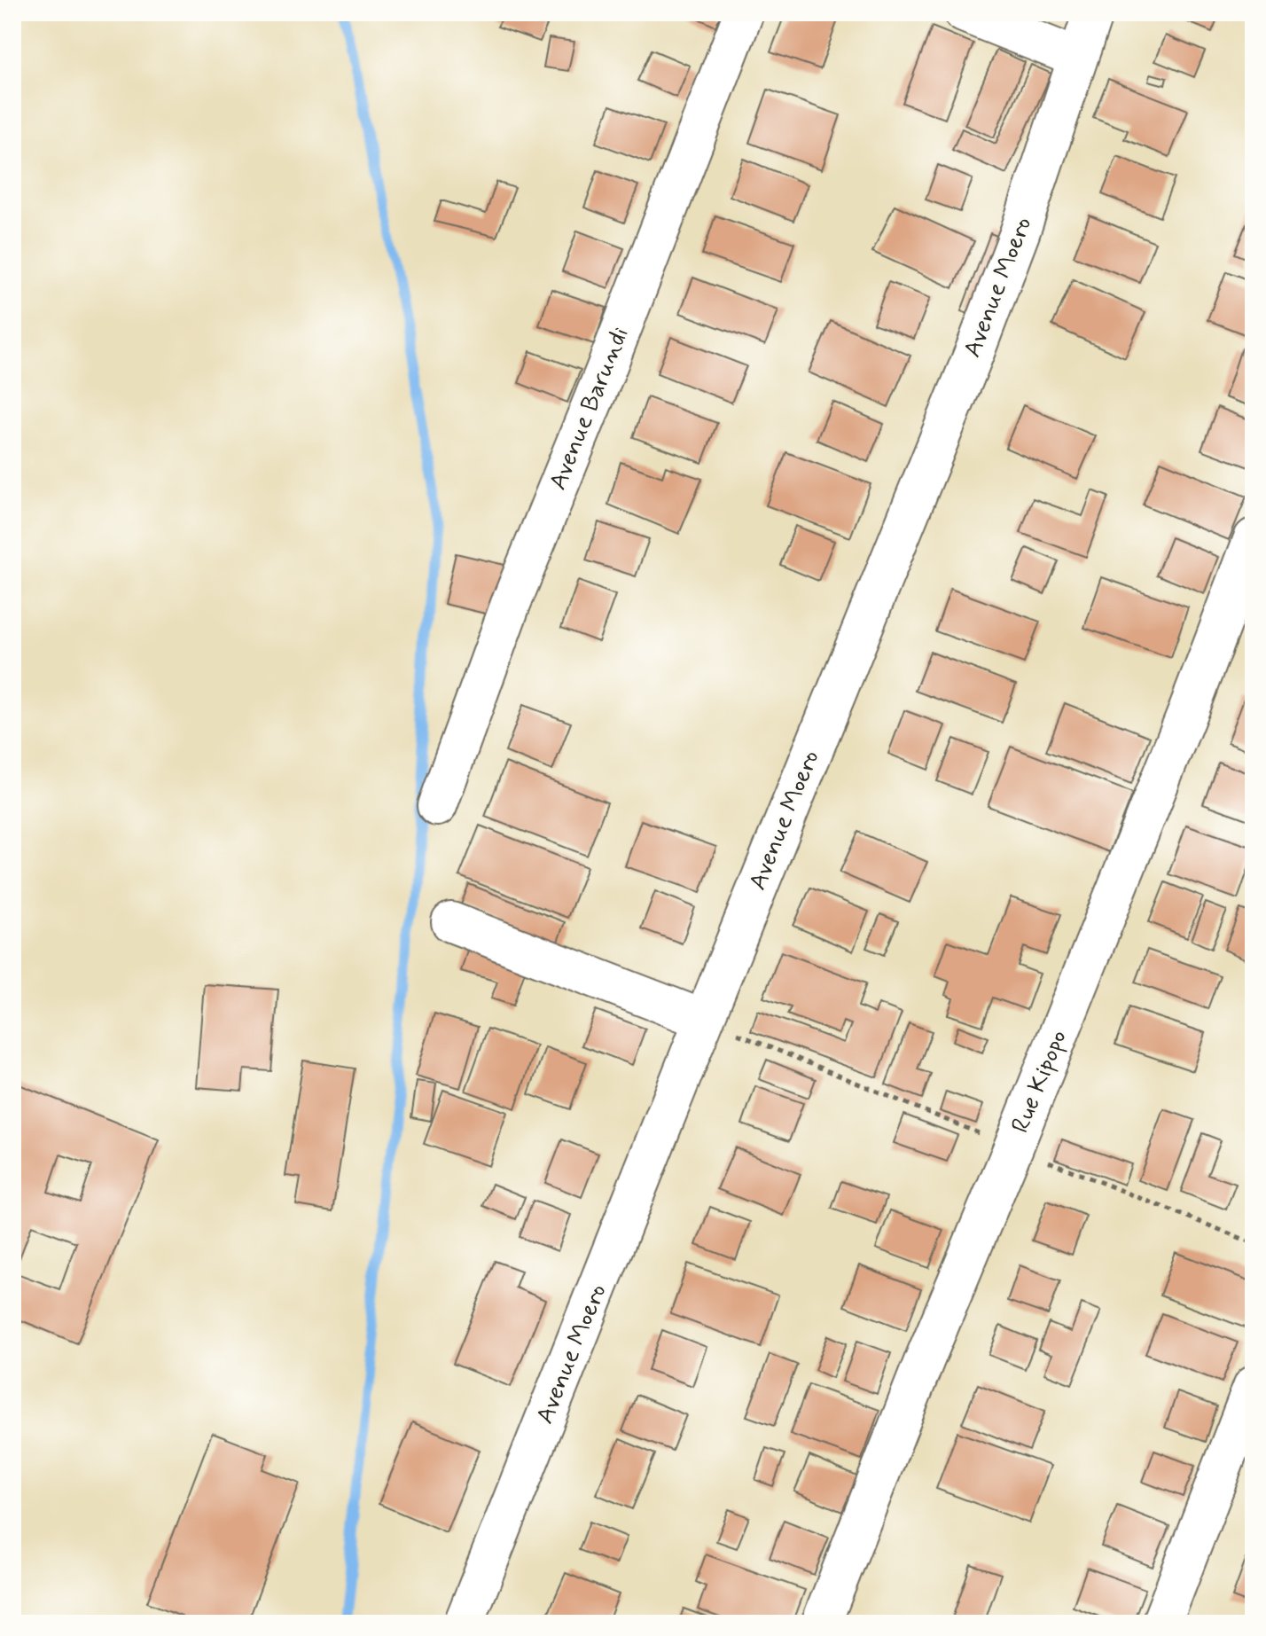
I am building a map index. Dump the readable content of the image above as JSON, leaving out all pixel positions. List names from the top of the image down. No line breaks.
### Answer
{"streets":{"street":["Avenue Moero","Avenue Barundi","Rue Kipopo"]}}
